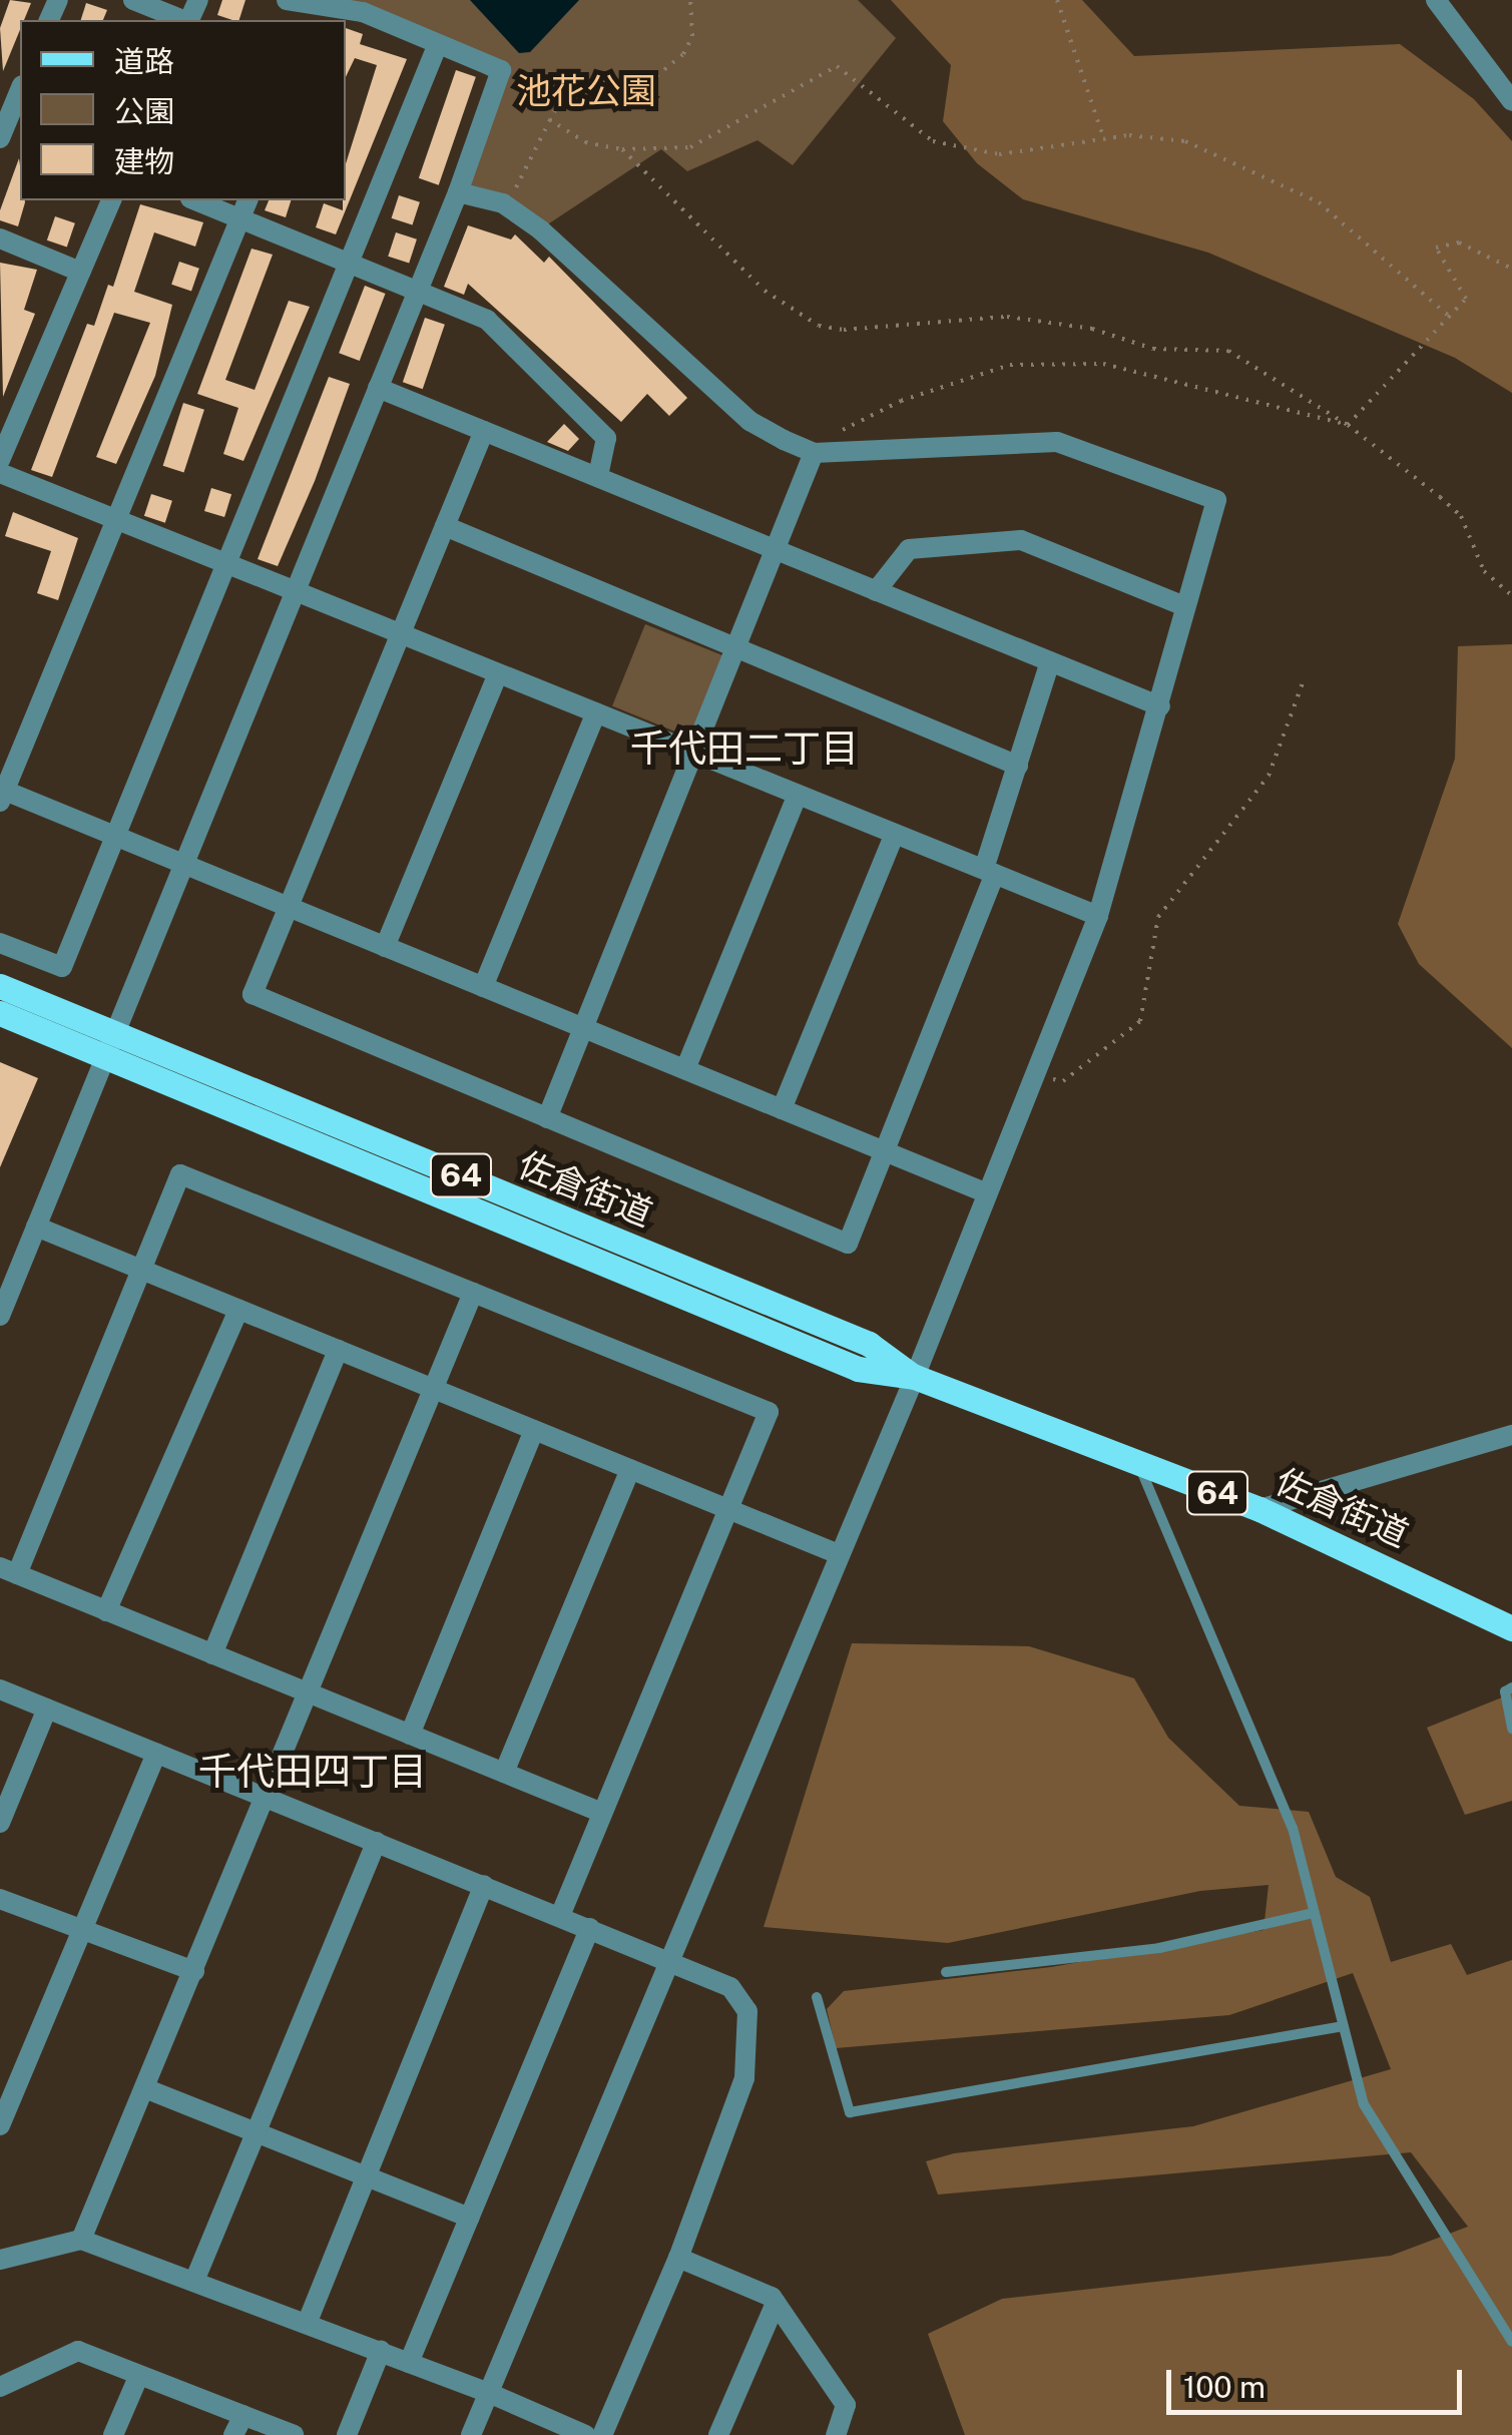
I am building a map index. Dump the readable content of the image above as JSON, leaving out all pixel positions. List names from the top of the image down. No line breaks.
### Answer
{"streets":{"main road":["64","佐倉街道"]},"districts":["千代田二丁目","千代田四丁目"],"parks":["池花公園"],"legend":["道路","公園","建物"],"scale_bar":"100 m"}
